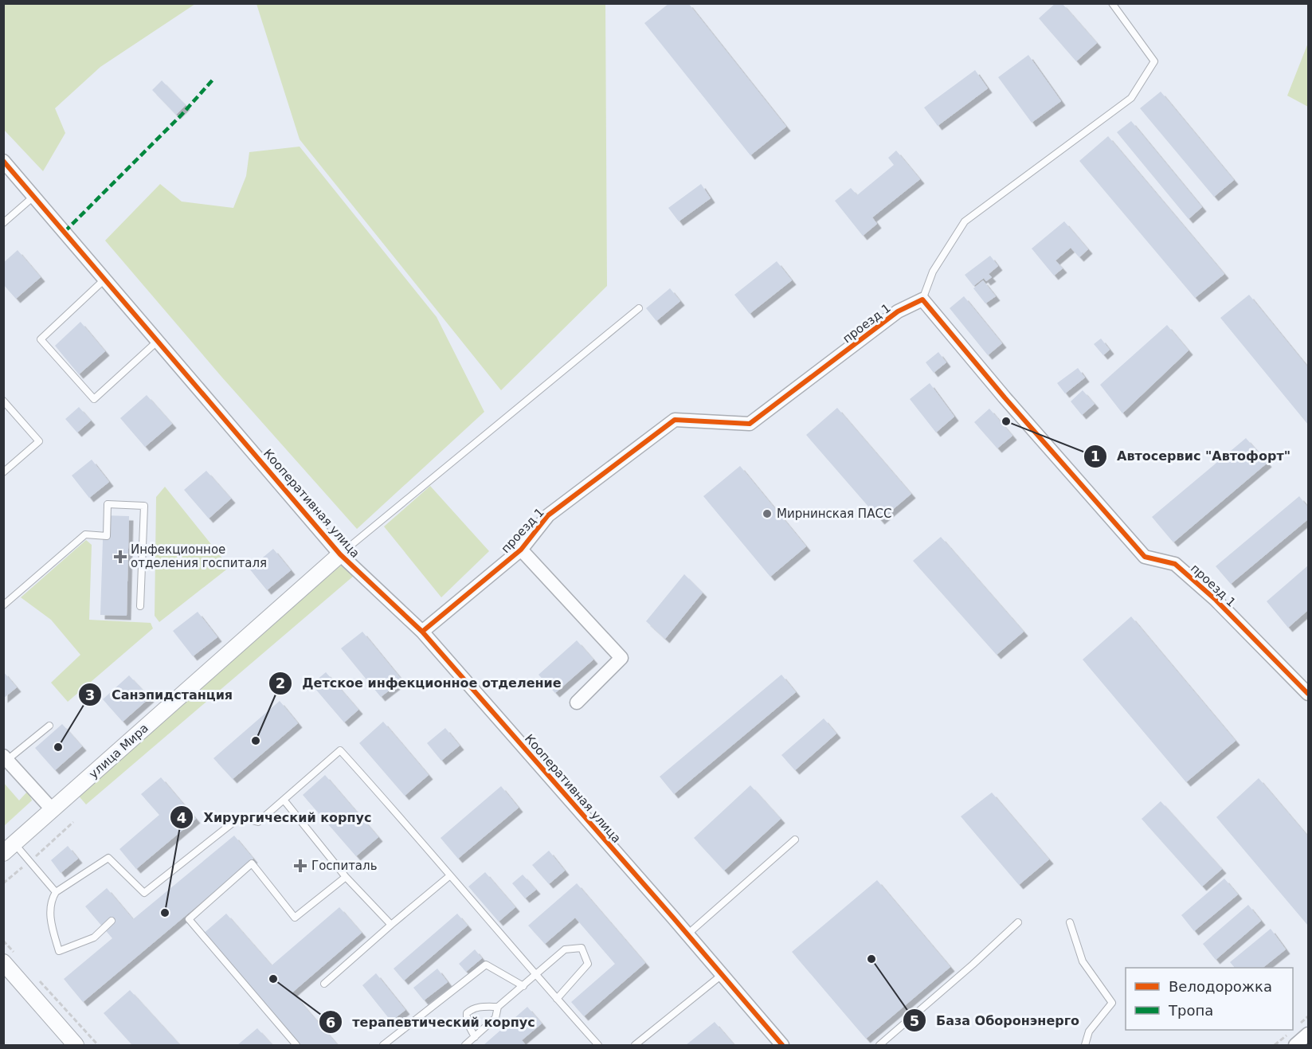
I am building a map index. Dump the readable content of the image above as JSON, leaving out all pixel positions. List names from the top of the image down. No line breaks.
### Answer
{"streets":{"street":["проезд 1","Кооперативная улица","улица Мира"]},"crossings":[["проезд 1","Кооперативная улица"],["Кооперативная улица","улица Мира"]],"places":{"other":["Автосервис \"Автофорт\"","Мирнинская ПАСС","Детское инфекционное отделение","Санэпидстанция","Хирургический корпус","База Оборонэнерго","терапевтический корпус"],"health":["Инфекционное отделения госпиталя","Госпиталь"]},"legend":["Велодорожка","Тропа"]}
